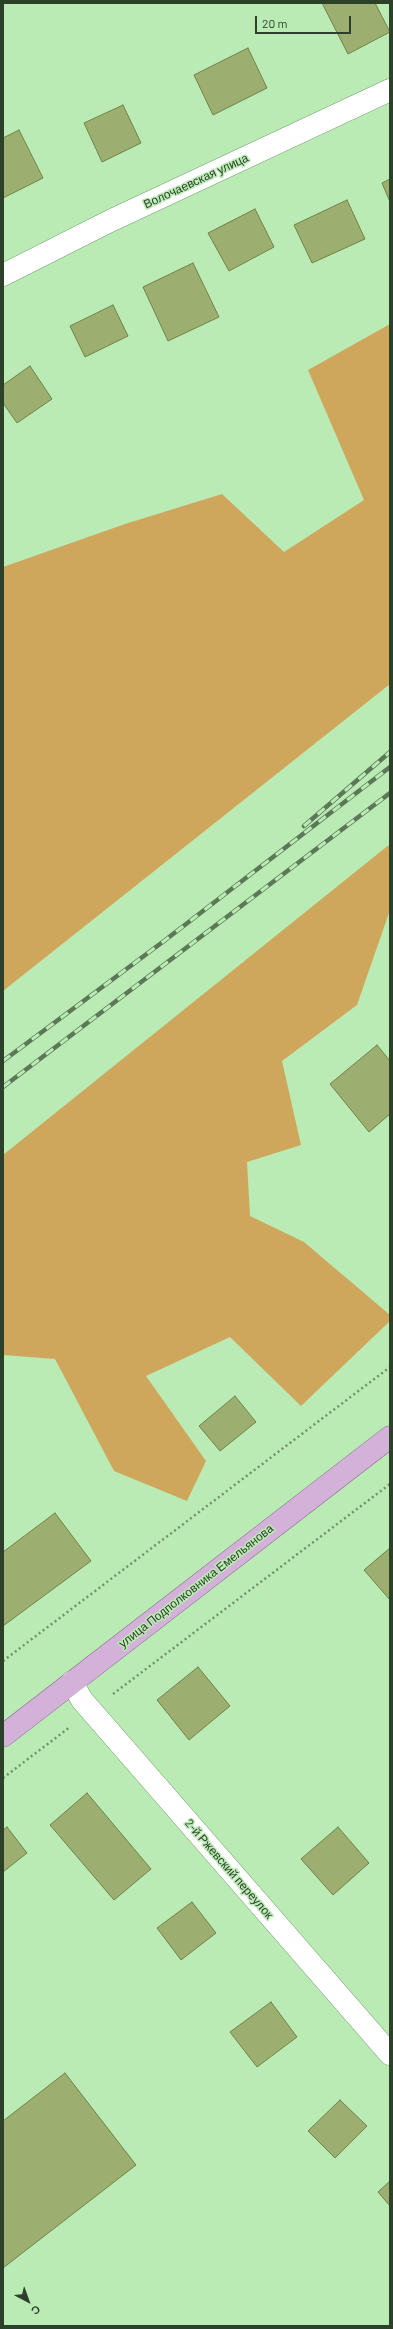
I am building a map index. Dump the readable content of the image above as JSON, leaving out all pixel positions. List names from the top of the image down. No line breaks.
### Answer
{"streets":{"main road":["улица Подполковника Емельянова"],"street":["Волочаевская улица","2-й Ржевский переулок"]},"crossings":[["улица Подполковника Емельянова","2-й Ржевский переулок"]],"scale_bar":"20 m","north":"bottom right"}
